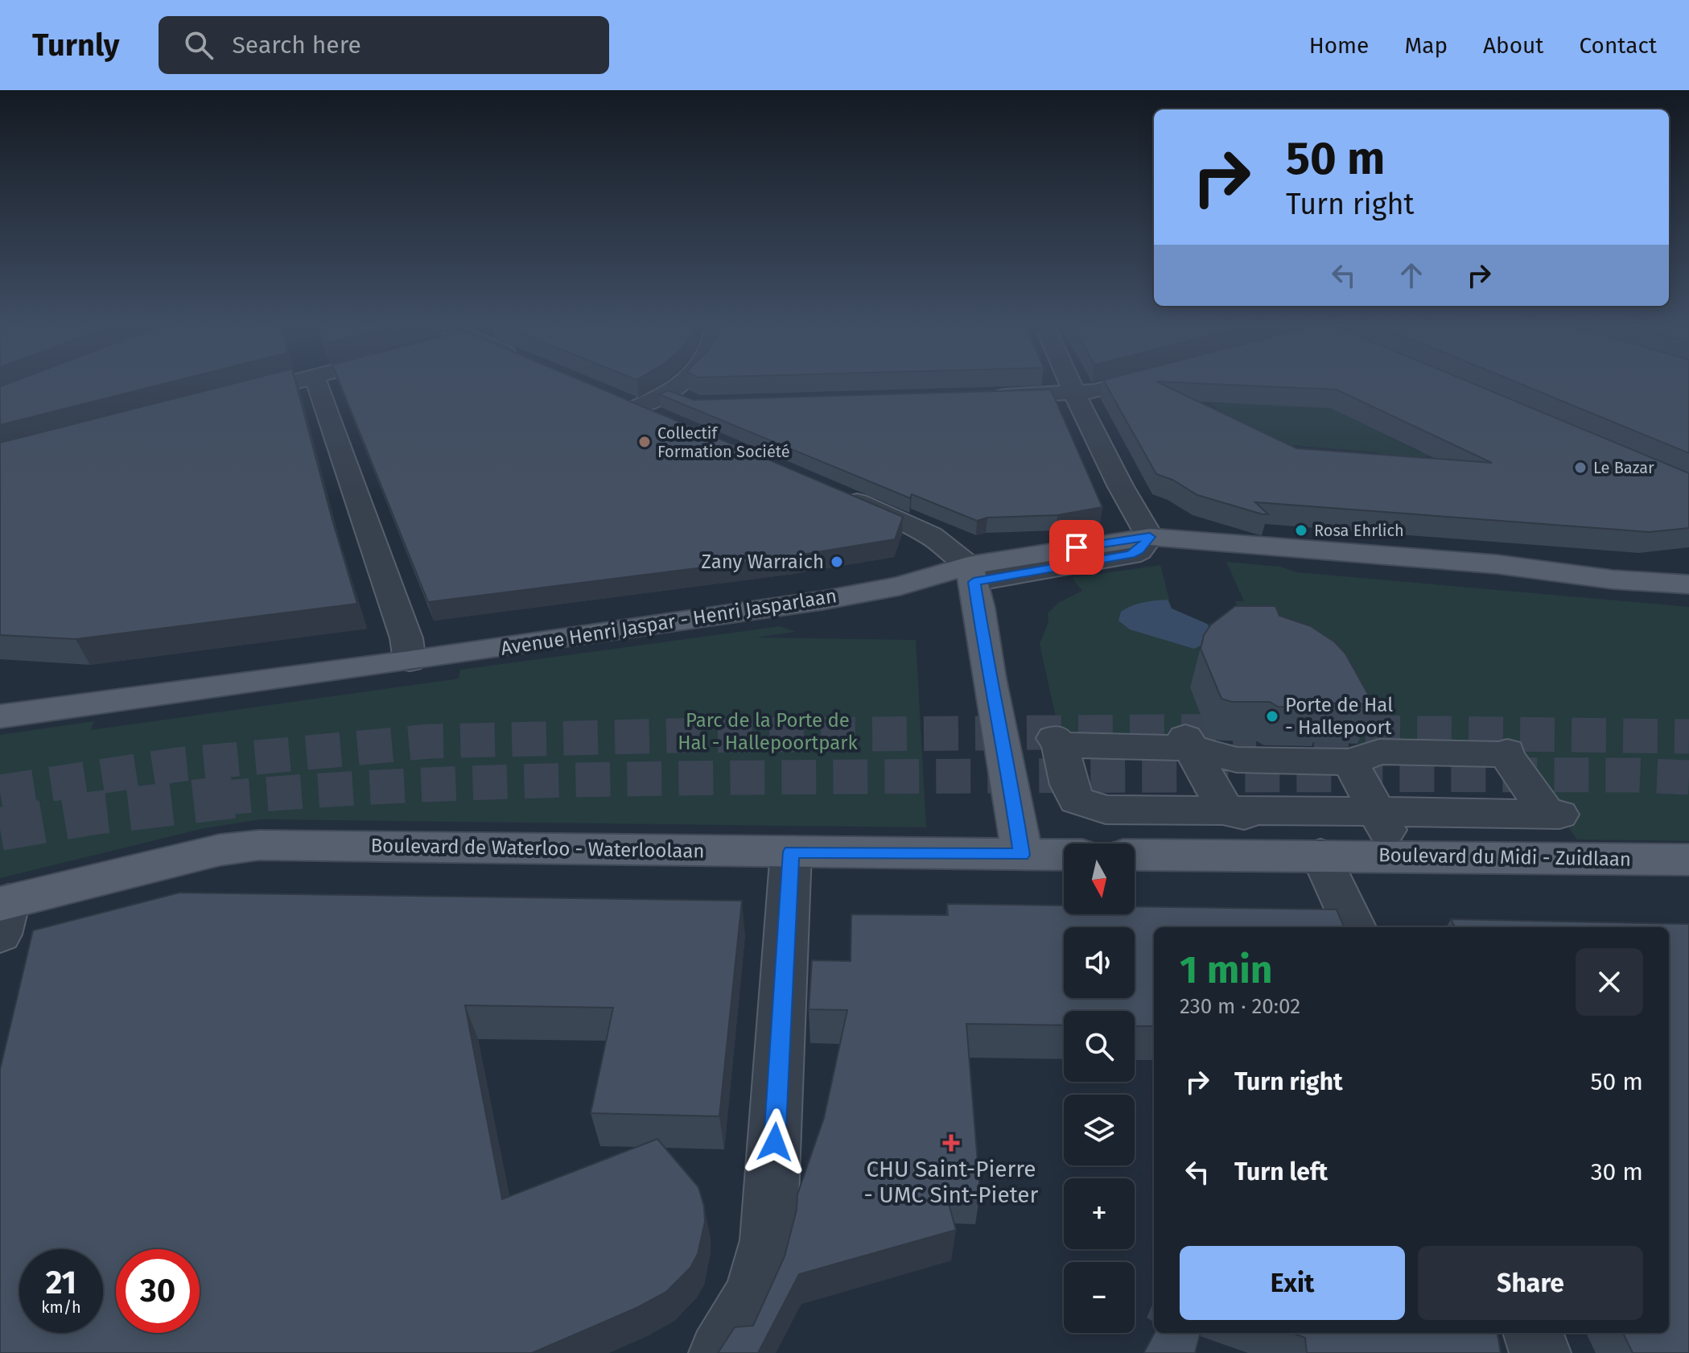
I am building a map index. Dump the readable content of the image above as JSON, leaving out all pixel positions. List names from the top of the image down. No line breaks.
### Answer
{"streets":{"main road":["Avenue Henri Jaspar - Henri Jasparlaan","Boulevard de Waterloo - Waterloolaan","Boulevard du Midi - Zuidlaan"]},"parks":["Parc de la Porte de Hal - Hallepoortpark"],"places":{"other":["Collectif Formation Société","Le Bazar","Rosa Ehrlich","Zany Warraich","Porte de Hal - Hallepoort"],"health":["CHU Saint-Pierre - UMC Sint-Pieter"]},"north":"bottom","page":{"header":"Turnly","search":"Search here","nav":["Home","Map","About","Contact"],"turn":["50 m","Turn right"],"map_buttons":["+","−"],"heading":["1 min","230 m · 20:02"],"list":[{"name":"Turn right","value":"50 m"},{"name":"Turn left","value":"30 m"}],"buttons":["Exit","Share"],"speed":"21 km/h","limit":"30"}}
